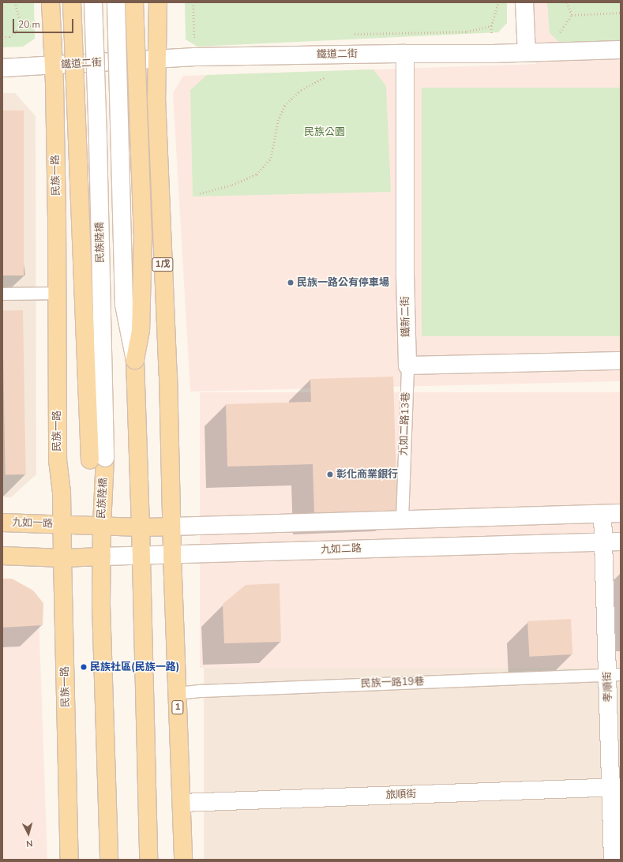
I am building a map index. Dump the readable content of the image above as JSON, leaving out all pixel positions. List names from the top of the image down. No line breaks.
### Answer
{"streets":{"main road":["民族一路","民族陸橋","1戊","九如一路","九如二路","1"],"street":["鐵道二街","鐵新二街","孝順街","旅順街"],"lane":["九如二路13巷","民族一路19巷"]},"crossings":[["鐵道二街","民族一路"],["鐵道二街","1戊"],["鐵道二街","鐵新二街"],["民族一路","九如一路"],["民族一路","九如二路"],["民族陸橋","九如二路"],["1戊","1"],["鐵新二街","九如二路13巷"],["九如二路","孝順街"],["九如二路","1"],["民族一路19巷","孝順街"],["民族一路19巷","1"],["孝順街","旅順街"],["1","旅順街"]],"parks":["民族公園"],"places":["民族一路公有停車場","彰化商業銀行","民族社區(民族一路)"],"scale_bar":"20 m","north":"bottom"}
